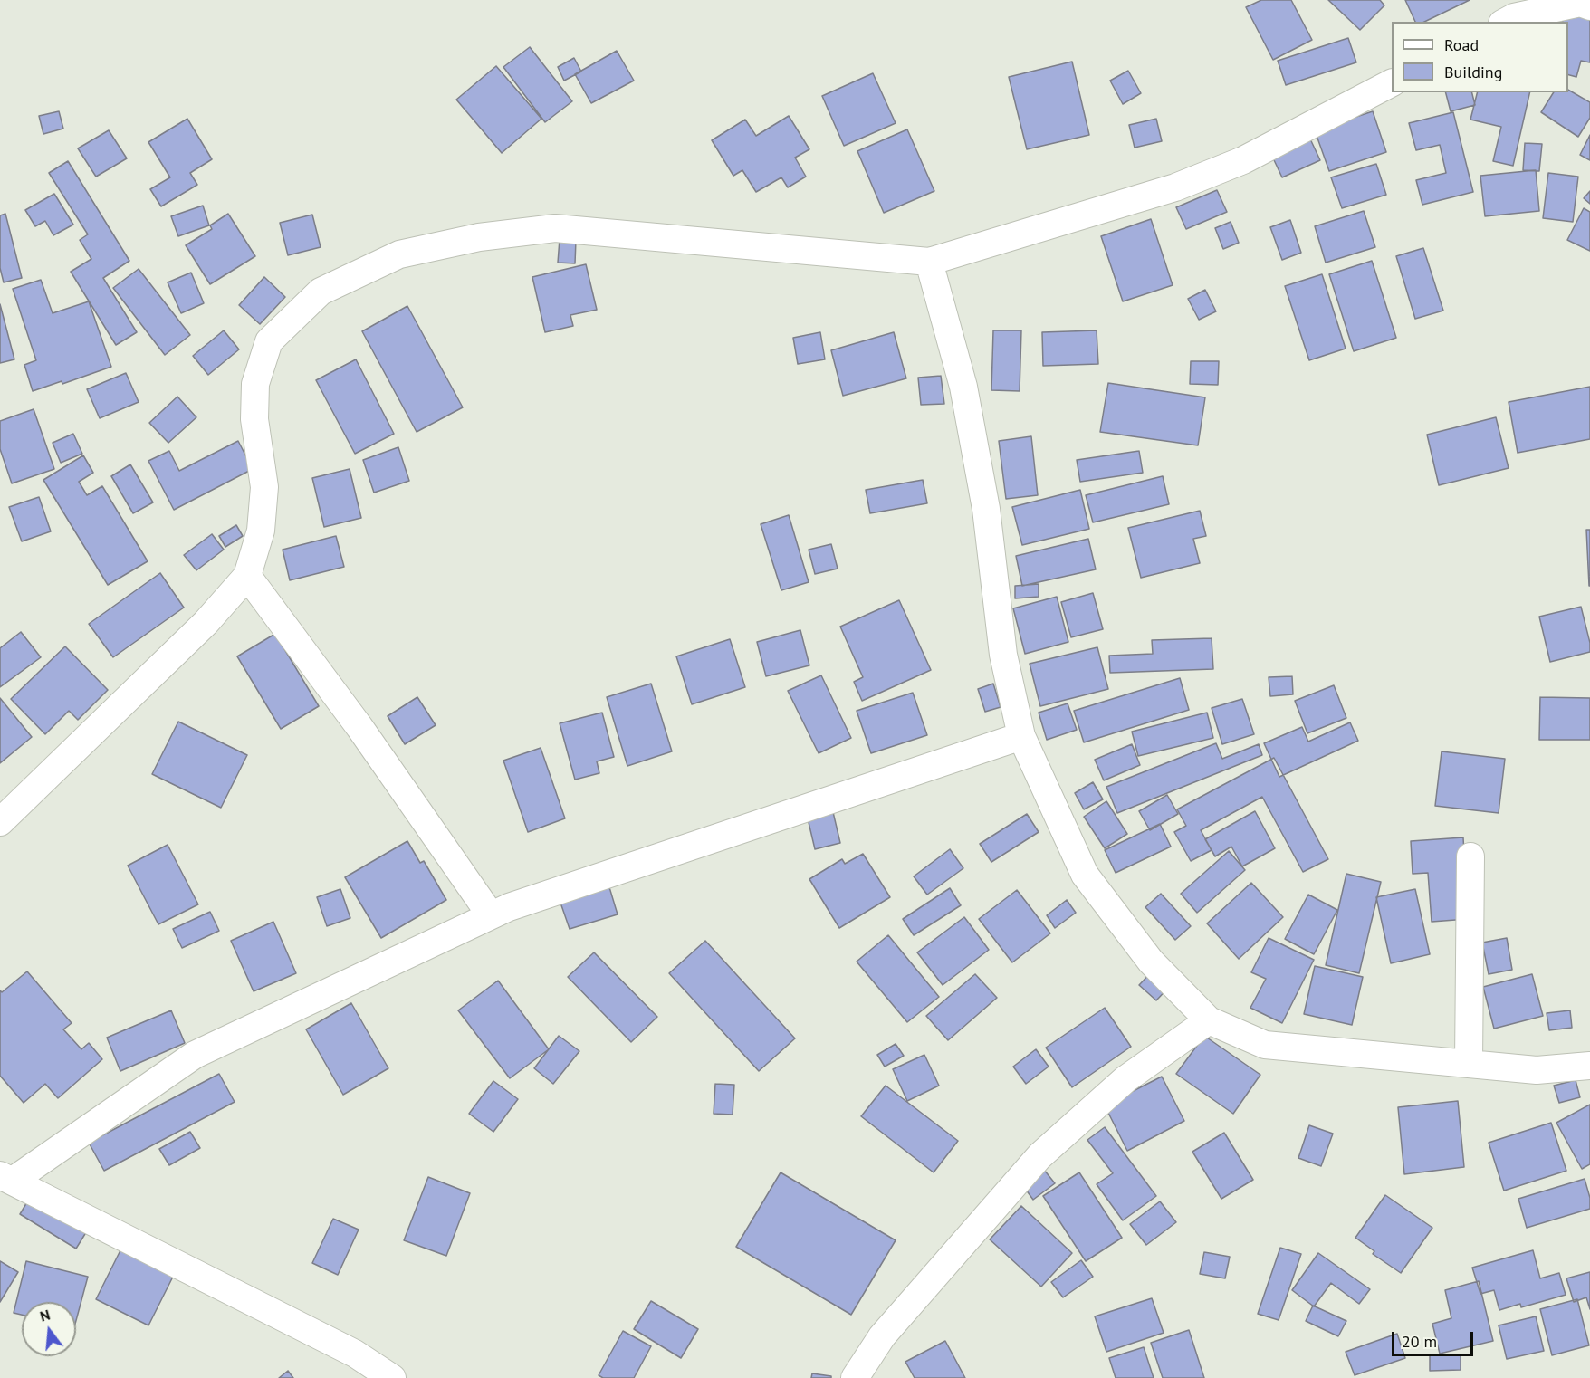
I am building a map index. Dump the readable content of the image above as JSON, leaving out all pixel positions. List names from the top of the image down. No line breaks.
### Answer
{"legend":["Road","Building"],"scale_bar":"20 m","north":"top"}
